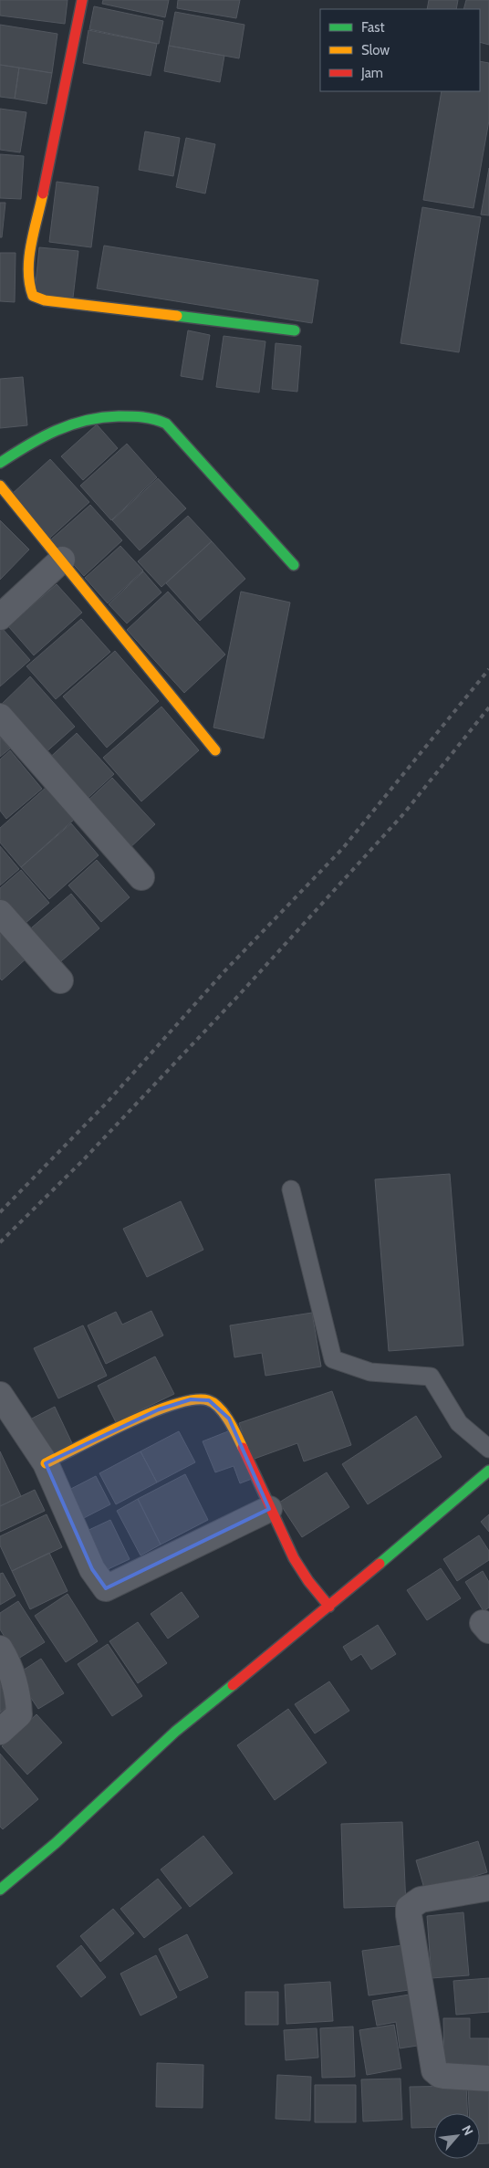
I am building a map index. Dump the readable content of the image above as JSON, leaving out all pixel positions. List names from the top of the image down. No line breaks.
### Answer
{"legend":["Fast","Slow","Jam"],"north":"top right"}
